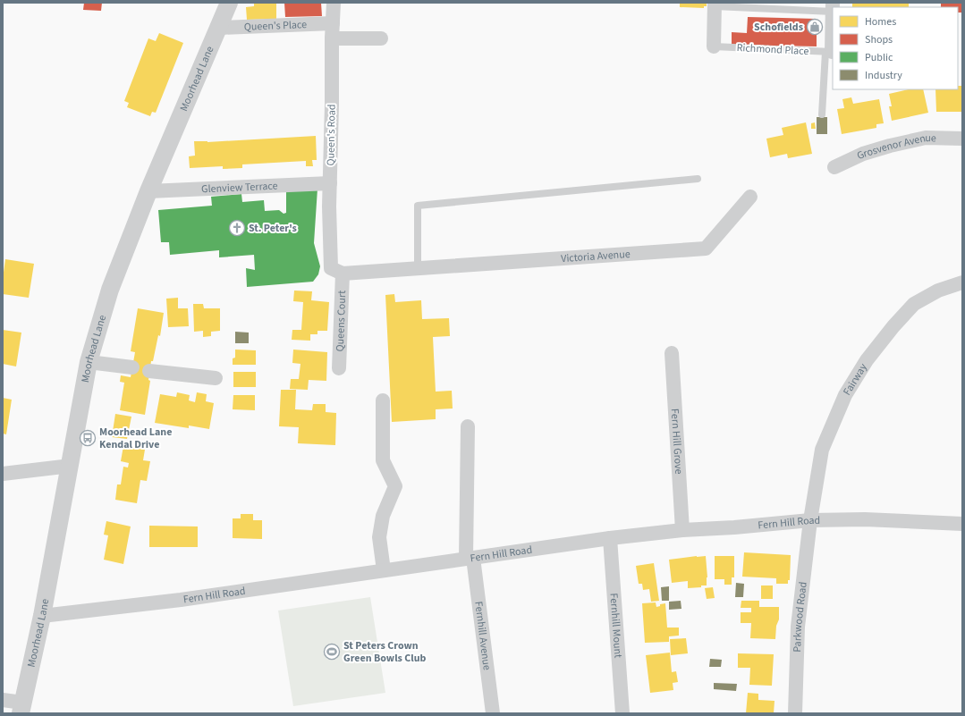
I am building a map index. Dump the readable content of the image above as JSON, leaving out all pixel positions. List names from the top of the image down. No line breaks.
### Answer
{"streets":{"street":["Queen's Place","Moorhead Lane","Queen's Road","Grosvenor Avenue","Glenview Terrace","Victoria Avenue","Queens Court","Fairway","Fern Hill Grove","Fern Hill Road","Parkwood Road","Fernhill Mount","Fernhill Avenue"],"lane":["Richmond Place"]},"crossings":[["Queen's Place","Moorhead Lane"],["Queen's Place","Queen's Road"],["Moorhead Lane","Glenview Terrace"],["Moorhead Lane","Fern Hill Road"],["Queen's Road","Glenview Terrace"],["Queen's Road","Victoria Avenue"],["Queen's Road","Queens Court"],["Victoria Avenue","Queens Court"],["Fairway","Fern Hill Road"],["Fairway","Parkwood Road"],["Fern Hill Grove","Fern Hill Road"],["Fern Hill Road","Parkwood Road"],["Fern Hill Road","Fernhill Mount"],["Fern Hill Road","Fernhill Avenue"]],"places":{"shop":["Schofields"],"church":["St. Peter's"],"bus stop":["Moorhead Lane Kendal Drive"],"sports":["St Peters Crown Green Bowls Club"]},"legend":["Homes","Shops","Public","Industry"]}
